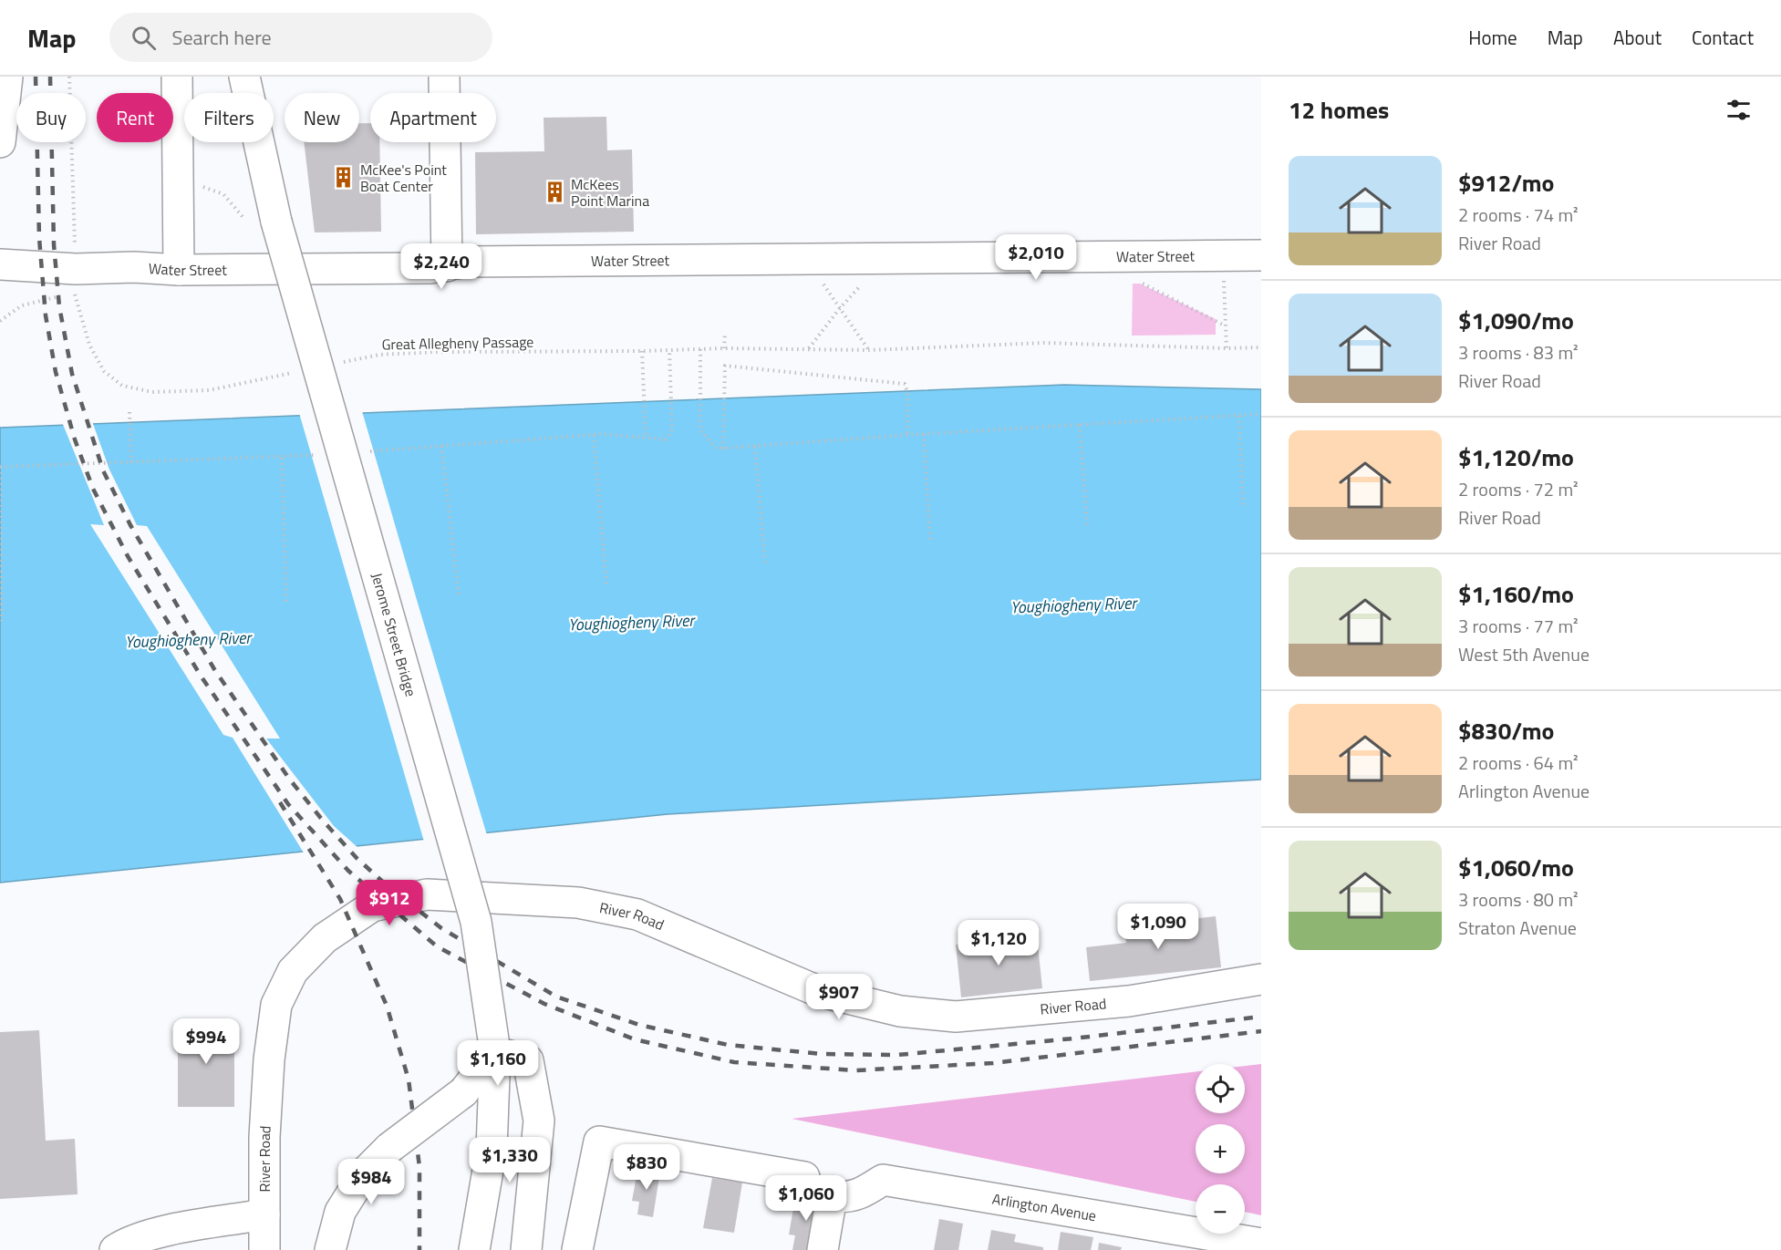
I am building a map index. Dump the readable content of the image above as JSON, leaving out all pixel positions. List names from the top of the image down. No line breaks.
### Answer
{"streets":{"street":["Water Street","Jerome Street Bridge","River Road","Arlington Avenue"],"path":["Great Allegheny Passage"]},"water":["Youghiogheny River"],"places":{"building":["McKee's Point Boat Center","McKees Point Marina"]},"page":{"header":"Map","search":"Search here","nav":["Home","Map","About","Contact"],"heading":"12 homes","chip":["Buy","Rent","Filters","New","Apartment"],"list":[{"name":"$912/mo","note":"2 rooms · 74 m² · River Road"},{"name":"$1,090/mo","note":"3 rooms · 83 m² · River Road"},{"name":"$1,120/mo","note":"2 rooms · 72 m² · River Road"},{"name":"$1,160/mo","note":"3 rooms · 77 m² · West 5th Avenue"},{"name":"$830/mo","note":"2 rooms · 64 m² · Arlington Avenue"},{"name":"$1,060/mo","note":"3 rooms · 80 m² · Straton Avenue"}],"price":["$2,010","$2,240","$912","$1,090","$1,120","$907","$994","$1,160","$1,330","$830","$984","$1,060"],"map_buttons":["+","−"]}}
